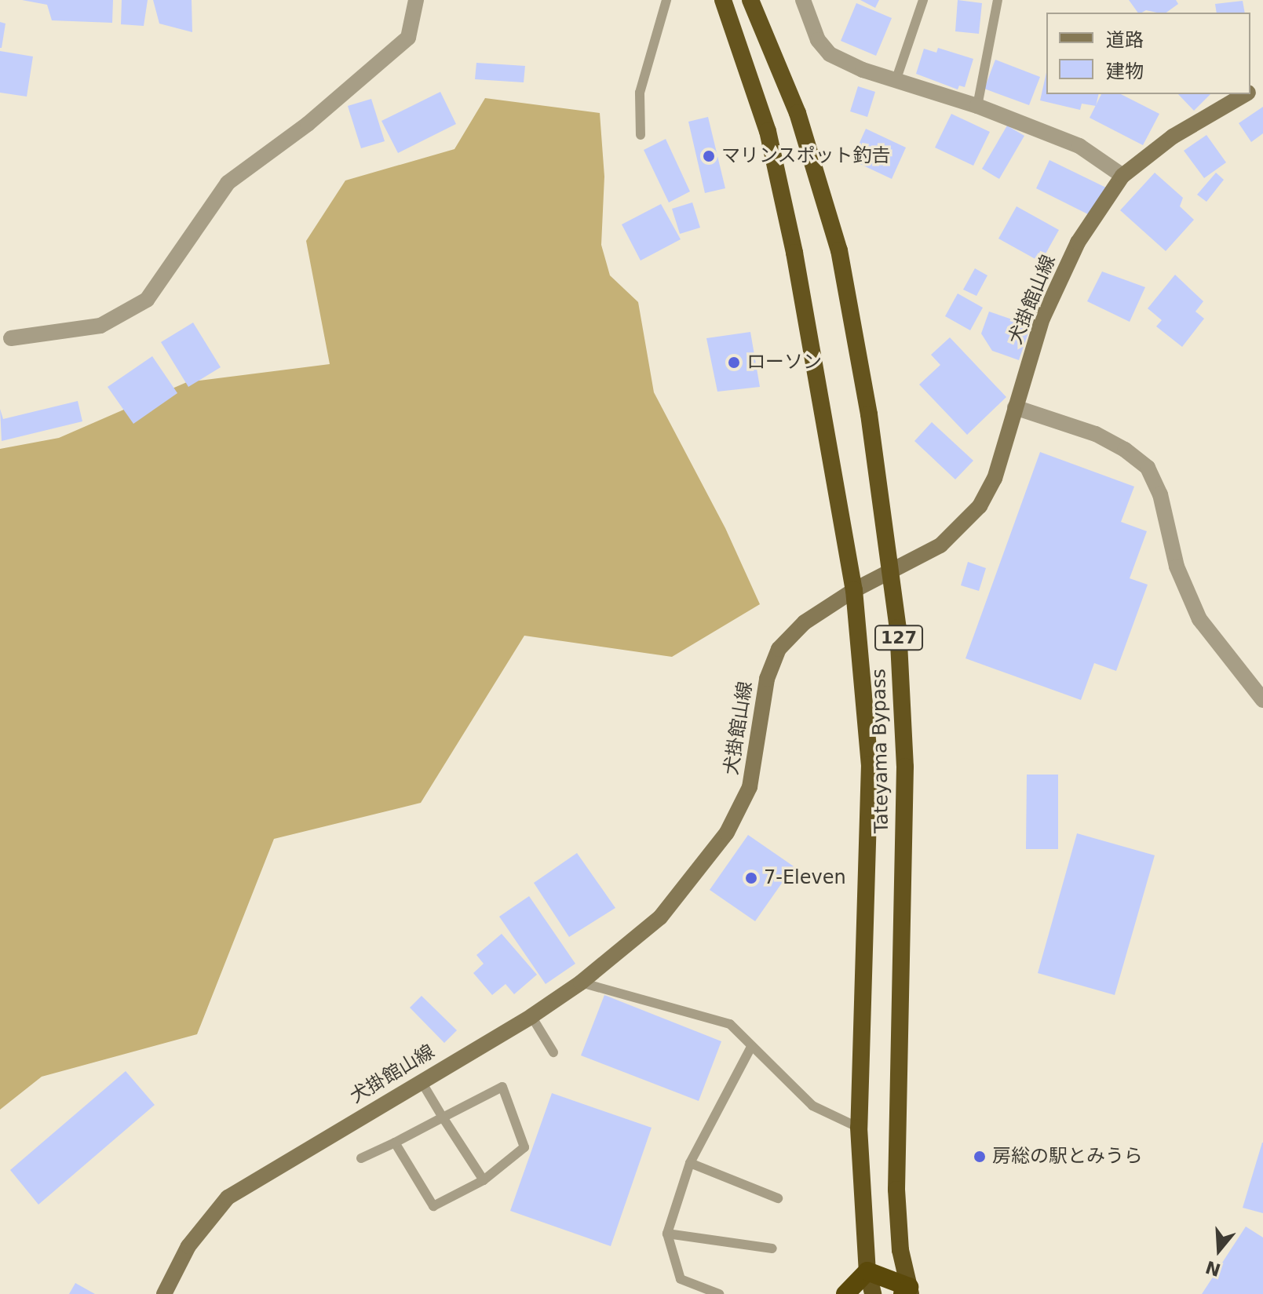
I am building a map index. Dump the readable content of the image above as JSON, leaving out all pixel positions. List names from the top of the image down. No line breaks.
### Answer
{"streets":{"highway":["127","Tateyama Bypass"],"main road":["犬掛館山線"]},"crossings":[["犬掛館山線","Tateyama Bypass"]],"places":["マリンスポット釣𠮷","ローソン","7-Eleven","房総の駅とみうら"],"legend":["道路","建物"],"north":"bottom"}
